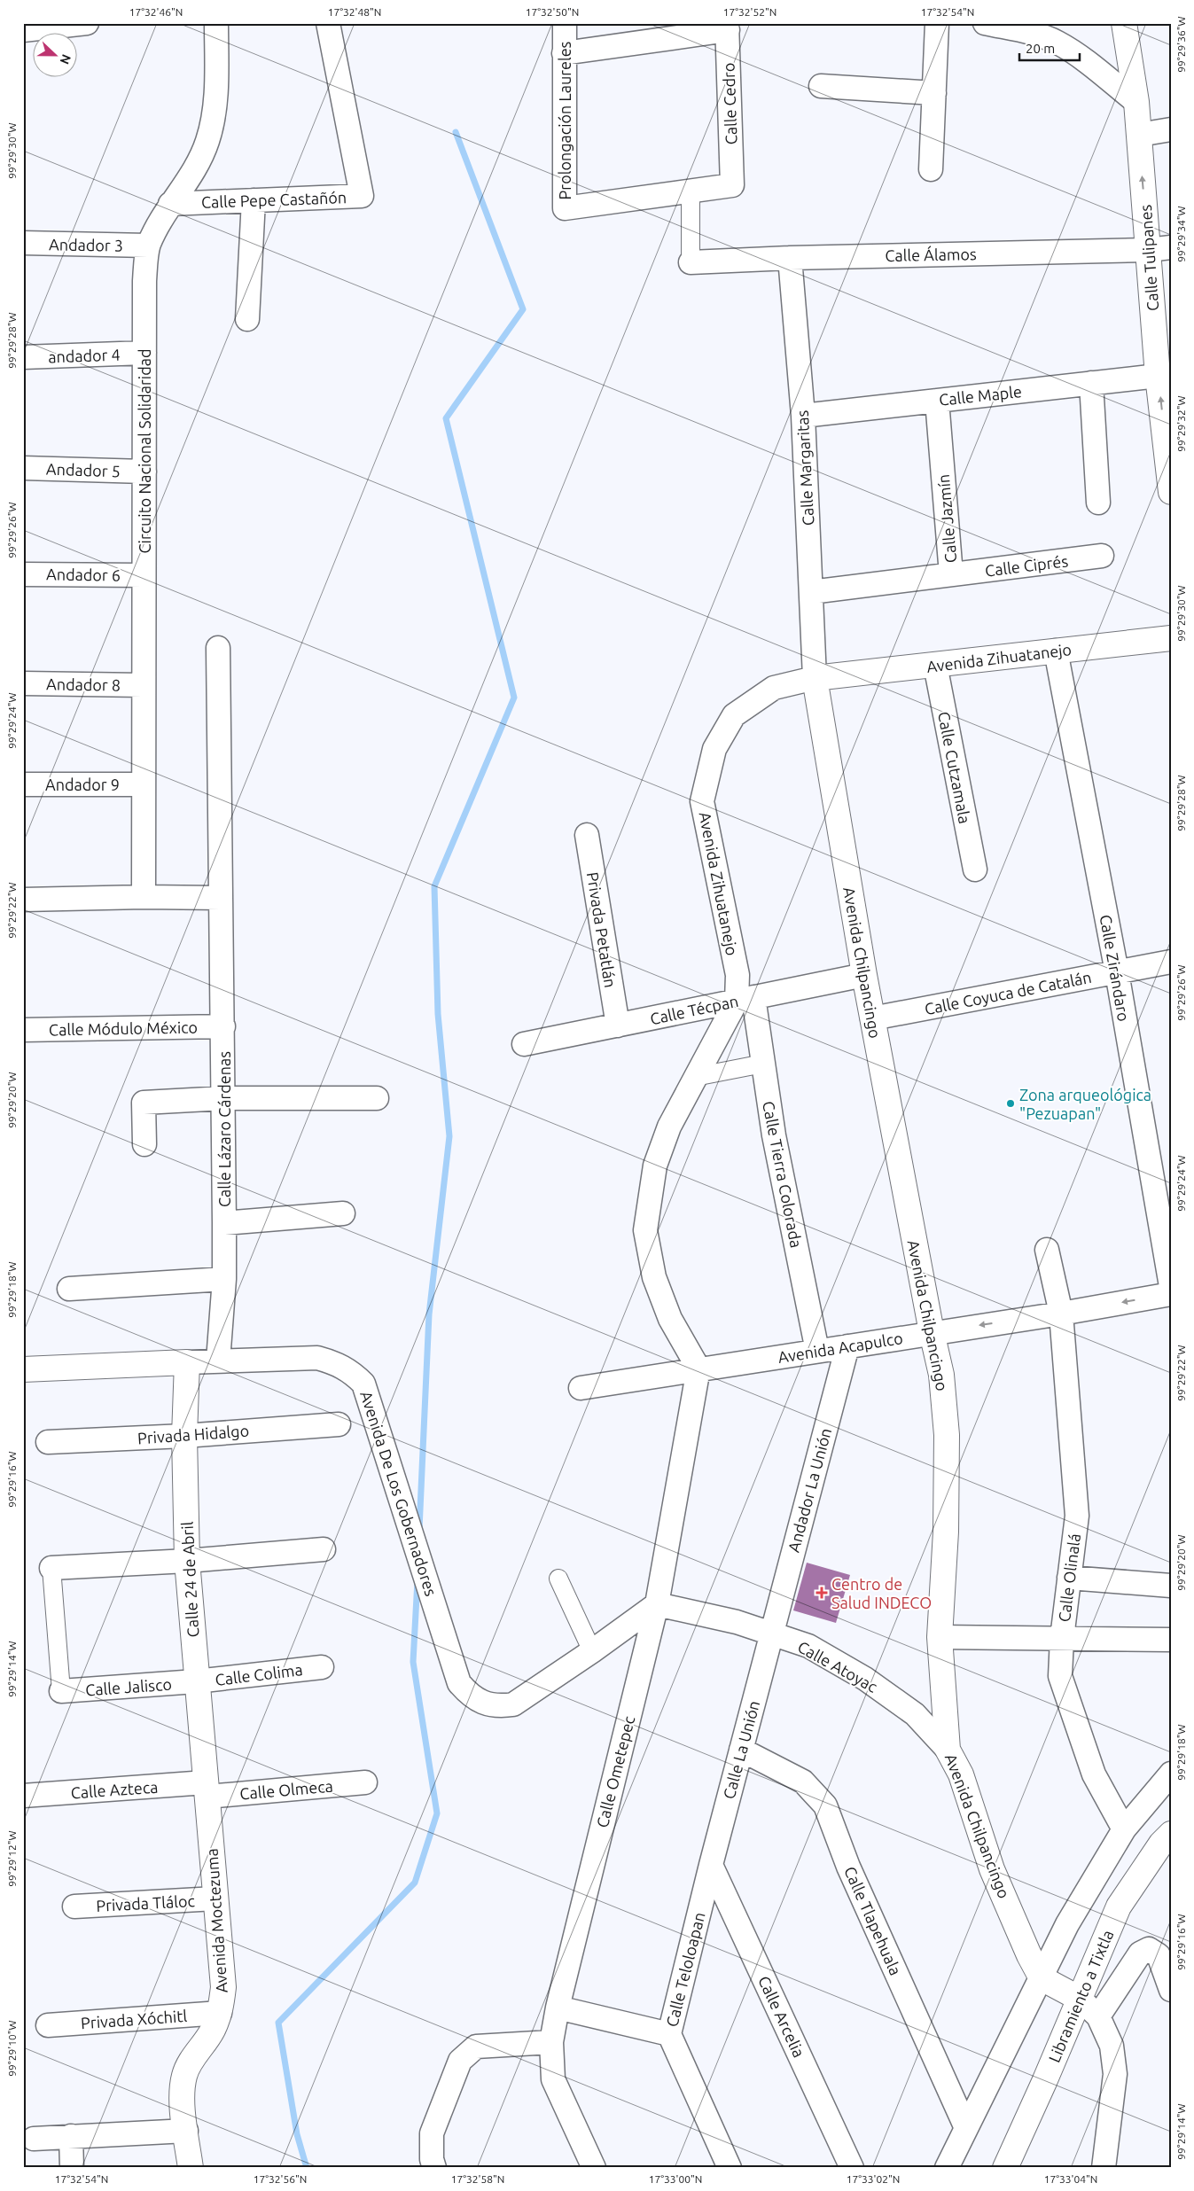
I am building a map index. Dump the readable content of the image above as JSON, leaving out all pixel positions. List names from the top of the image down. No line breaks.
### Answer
{"streets":{"street":["Calle Cedro","Prolongación Laureles","Calle Pepe Castañón","Andador 3","Calle Álamos","Calle Tulipanes","andador 4","Calle Maple","Circuito Nacional Solidaridad","Calle Margaritas","Andador 5","Calle Jazmín","Calle Ciprés","Andador 6","Avenida Zihuatanejo","Andador 8","Calle Cutzamala","Andador 9","Privada Petatlán","Avenida Chilpancingo","Calle Zirándaro","Calle Coyuca de Catalán","Calle Técpan","Calle Módulo México","Calle Lázaro Cárdenas","Calle Tierra Colorada","Avenida Acapulco","Privada Hidalgo","Andador La Unión","Avenida De Los Gobernadores","Calle Olinalá","Calle 24 de Abril","Calle Atoyac","Calle Colima","Calle Jalisco","Calle La Unión","Calle Ometepec","Calle Azteca","Calle Olmeca","Privada Tláloc","Avenida Moctezuma","Calle Tlapehuala","Calle Teloloapan","Libramiento a Tixtla","Calle Arcelia","Privada Xóchitl"]},"crossings":[["Calle Cedro","Prolongación Laureles"],["Calle Pepe Castañón","Circuito Nacional Solidaridad"],["Andador 3","Circuito Nacional Solidaridad"],["Calle Álamos","Calle Tulipanes"],["Calle Álamos","Calle Margaritas"],["Calle Tulipanes","Calle Maple"],["andador 4","Circuito Nacional Solidaridad"],["Calle Maple","Calle Margaritas"],["Calle Maple","Calle Jazmín"],["Circuito Nacional Solidaridad","Andador 5"],["Circuito Nacional Solidaridad","Andador 6"],["Circuito Nacional Solidaridad","Andador 8"],["Circuito Nacional Solidaridad","Andador 9"],["Calle Margaritas","Calle Jazmín"],["Calle Margaritas","Avenida Zihuatanejo"],["Calle Margaritas","Avenida Chilpancingo"],["Calle Jazmín","Calle Ciprés"],["Avenida Zihuatanejo","Calle Cutzamala"],["Avenida Zihuatanejo","Avenida Chilpancingo"],["Avenida Zihuatanejo","Calle Zirándaro"],["Avenida Zihuatanejo","Calle Técpan"],["Avenida Zihuatanejo","Calle Tierra Colorada"],["Avenida Zihuatanejo","Avenida Acapulco"],["Avenida Zihuatanejo","Calle Ometepec"],["Privada Petatlán","Calle Técpan"],["Avenida Chilpancingo","Calle Coyuca de Catalán"],["Avenida Chilpancingo","Calle Técpan"],["Avenida Chilpancingo","Avenida Acapulco"],["Avenida Chilpancingo","Calle Atoyac"],["Calle Zirándaro","Calle Coyuca de Catalán"],["Calle Técpan","Calle Tierra Colorada"],["Calle Módulo México","Calle Lázaro Cárdenas"],["Calle Lázaro Cárdenas","Avenida De Los Gobernadores"],["Calle Tierra Colorada","Avenida Acapulco"],["Avenida Acapulco","Andador La Unión"],["Avenida Acapulco","Calle Olinalá"],["Avenida Acapulco","Calle Ometepec"],["Privada Hidalgo","Calle 24 de Abril"],["Andador La Unión","Calle Atoyac"],["Andador La Unión","Calle La Unión"],["Avenida De Los Gobernadores","Calle 24 de Abril"],["Avenida De Los Gobernadores","Calle Atoyac"],["Avenida De Los Gobernadores","Calle Ometepec"],["Calle 24 de Abril","Calle Colima"],["Calle 24 de Abril","Calle Jalisco"],["Calle 24 de Abril","Calle Azteca"],["Calle 24 de Abril","Calle Olmeca"],["Calle 24 de Abril","Avenida Moctezuma"],["Calle Atoyac","Calle La Unión"],["Calle Atoyac","Calle Ometepec"],["Calle Colima","Calle Jalisco"],["Calle La Unión","Calle Tlapehuala"],["Calle La Unión","Calle Teloloapan"],["Calle La Unión","Calle Arcelia"],["Calle Azteca","Calle Olmeca"],["Calle Azteca","Avenida Moctezuma"],["Calle Olmeca","Avenida Moctezuma"],["Privada Tláloc","Avenida Moctezuma"],["Avenida Moctezuma","Privada Xóchitl"],["Calle Teloloapan","Calle Arcelia"]],"one_way":["Avenida Acapulco"],"places":{"other":["Zona arqueológica \"Pezuapan\""],"health":["Centro de Salud INDECO"]},"scale_bar":"20 m","north":"right","coordinates":["17°32'46\"N","17°32'48\"N","17°32'50\"N","17°32'52\"N","17°32'54\"N","99°29'36\"W","99°29'30\"W","99°29'34\"W","99°29'28\"W","99°29'32\"W","99°29'26\"W","99°29'24\"W","99°29'22\"W","99°29'20\"W","99°29'18\"W","99°29'16\"W","99°29'14\"W","99°29'12\"W","99°29'10\"W","17°32'56\"N","17°32'58\"N","17°33'00\"N","17°33'02\"N","17°33'04\"N"]}
